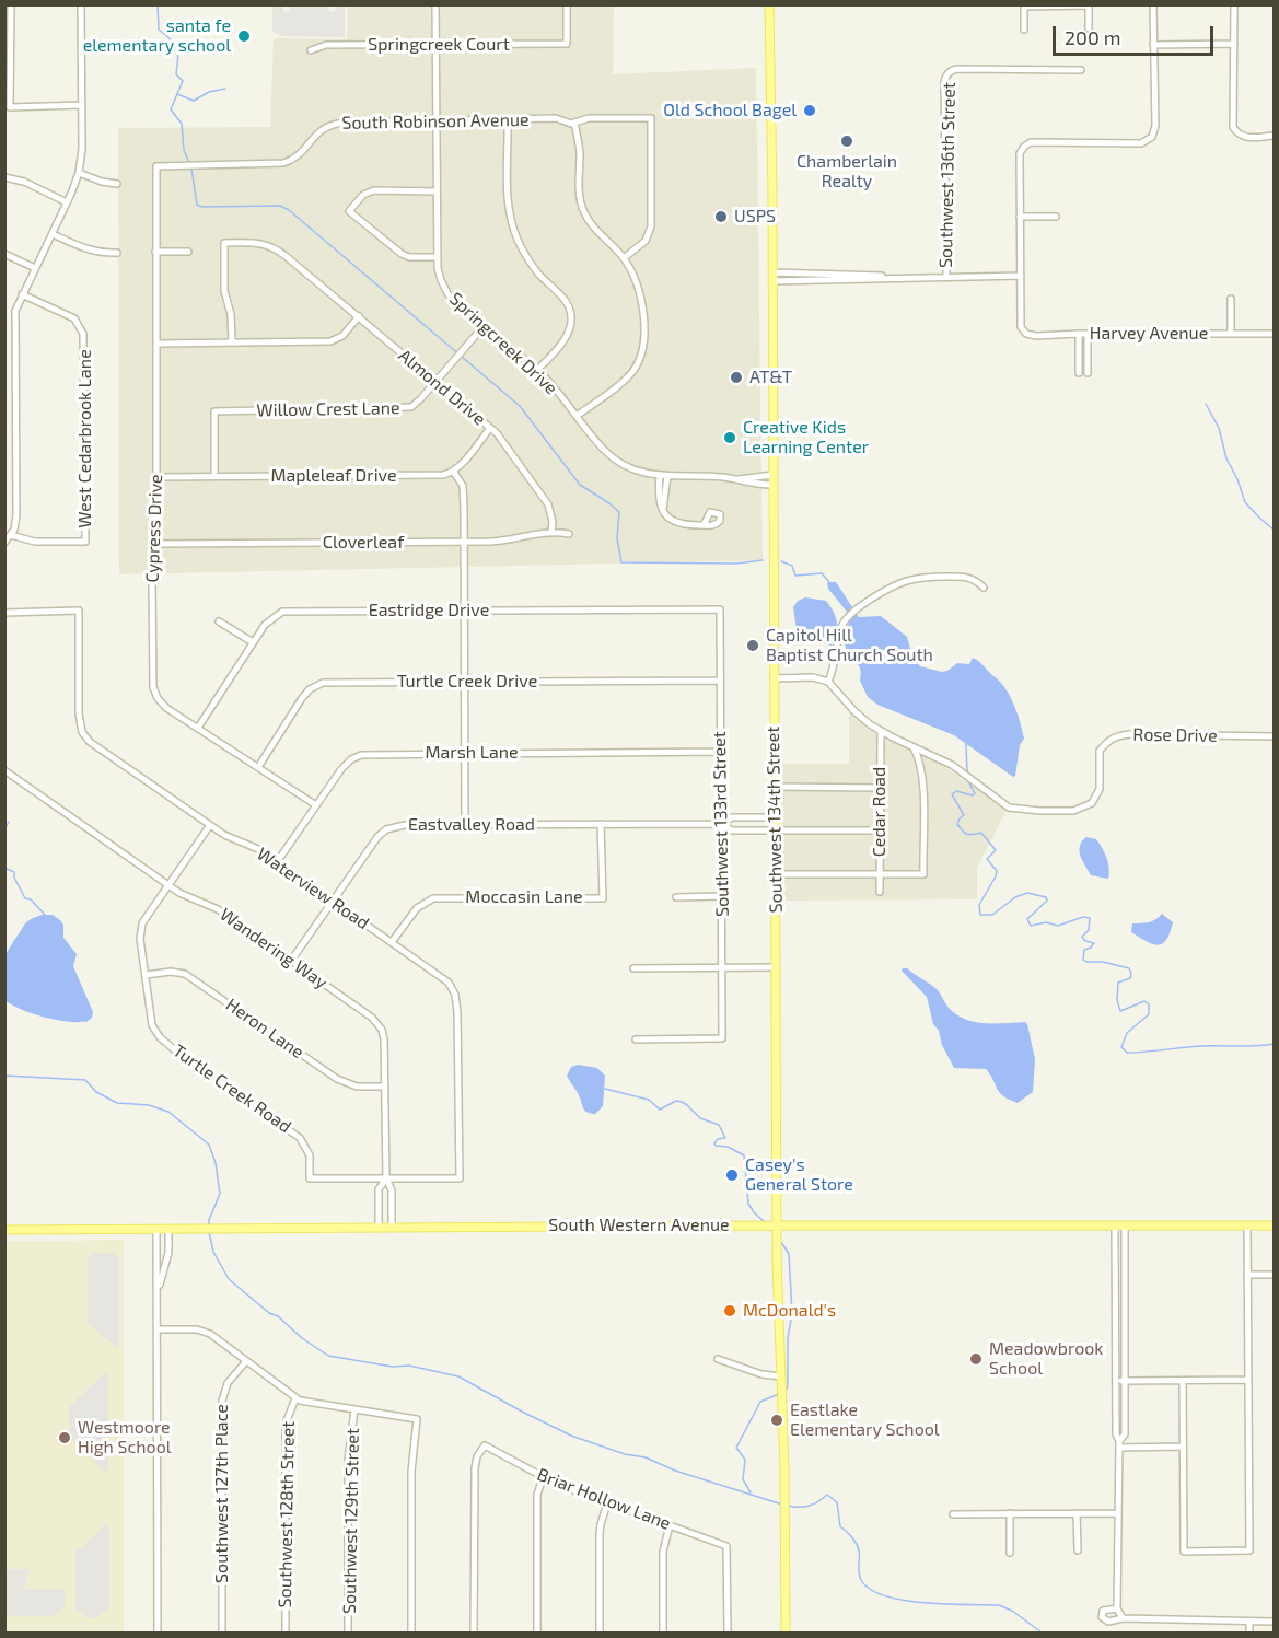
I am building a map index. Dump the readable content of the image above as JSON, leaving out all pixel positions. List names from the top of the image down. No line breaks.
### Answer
{"streets":{"main road":["Southwest 134th Street","South Western Avenue"],"street":["Springcreek Court","South Robinson Avenue","Southwest 136th Street","Harvey Avenue","Springcreek Drive","Almond Drive","Willow Crest Lane","West Cedarbrook Lane","Mapleleaf Drive","Cypress Drive","Cloverleaf","Eastridge Drive","Turtle Creek Drive","Rose Drive","Marsh Lane","Cedar Road","Southwest 133rd Street","Eastvalley Road","Waterview Road","Moccasin Lane","Wandering Way","Heron Lane","Turtle Creek Road","Southwest 127th Place","Briar Hollow Lane","Southwest 128th Street","Southwest 129th Street"]},"crossings":[["Springcreek Court","Springcreek Drive"],["South Robinson Avenue","Springcreek Drive"],["South Robinson Avenue","Cypress Drive"],["Springcreek Drive","Willow Crest Lane"],["Springcreek Drive","Southwest 134th Street"],["Almond Drive","Willow Crest Lane"],["Almond Drive","Cloverleaf"],["Willow Crest Lane","Mapleleaf Drive"],["Mapleleaf Drive","Cypress Drive"],["Cypress Drive","Cloverleaf"],["Cypress Drive","Eastridge Drive"],["Cypress Drive","Turtle Creek Drive"],["Cypress Drive","Marsh Lane"],["Eastridge Drive","Southwest 133rd Street"],["Turtle Creek Drive","Southwest 133rd Street"],["Marsh Lane","Southwest 133rd Street"],["Marsh Lane","Waterview Road"],["Cedar Road","Eastvalley Road"],["Southwest 134th Street","Eastvalley Road"],["Southwest 134th Street","South Western Avenue"],["Southwest 133rd Street","Eastvalley Road"],["Eastvalley Road","Waterview Road"],["Eastvalley Road","Moccasin Lane"],["Eastvalley Road","Wandering Way"],["Waterview Road","Moccasin Lane"],["Waterview Road","Wandering Way"],["Waterview Road","Turtle Creek Road"],["Wandering Way","Heron Lane"],["Wandering Way","Turtle Creek Road"],["Wandering Way","South Western Avenue"],["Heron Lane","Turtle Creek Road"]],"places":["santa fe elementary school","Old School Bagel","Chamberlain Realty","USPS","AT&T","Creative Kids Learning Center","Capitol Hill Baptist Church South","Casey's General Store","McDonald's","Meadowbrook School","Eastlake Elementary School","Westmoore High School"],"scale_bar":"200 m"}
